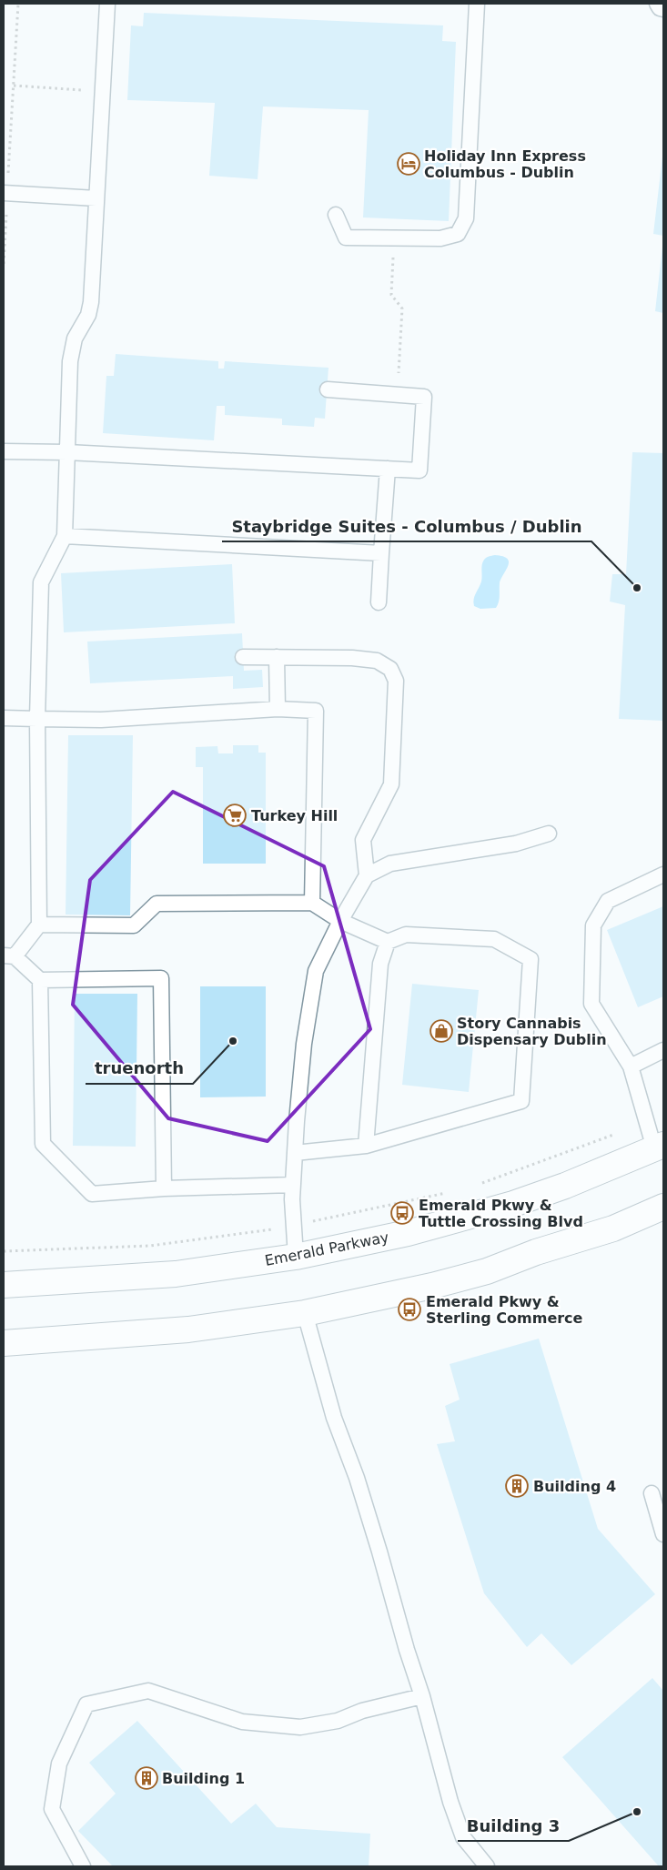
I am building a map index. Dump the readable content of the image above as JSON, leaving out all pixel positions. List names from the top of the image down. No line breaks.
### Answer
{"streets":{"main road":["Emerald Parkway"]},"places":{"hotel":["Holiday Inn Express Columbus - Dublin"],"other":["Staybridge Suites - Columbus / Dublin","truenorth","Building 3"],"supermarket":["Turkey Hill"],"shop":["Story Cannabis Dispensary Dublin"],"bus stop":["Emerald Pkwy & Tuttle Crossing Blvd","Emerald Pkwy & Sterling Commerce"],"building":["Building 4","Building 1"]}}
